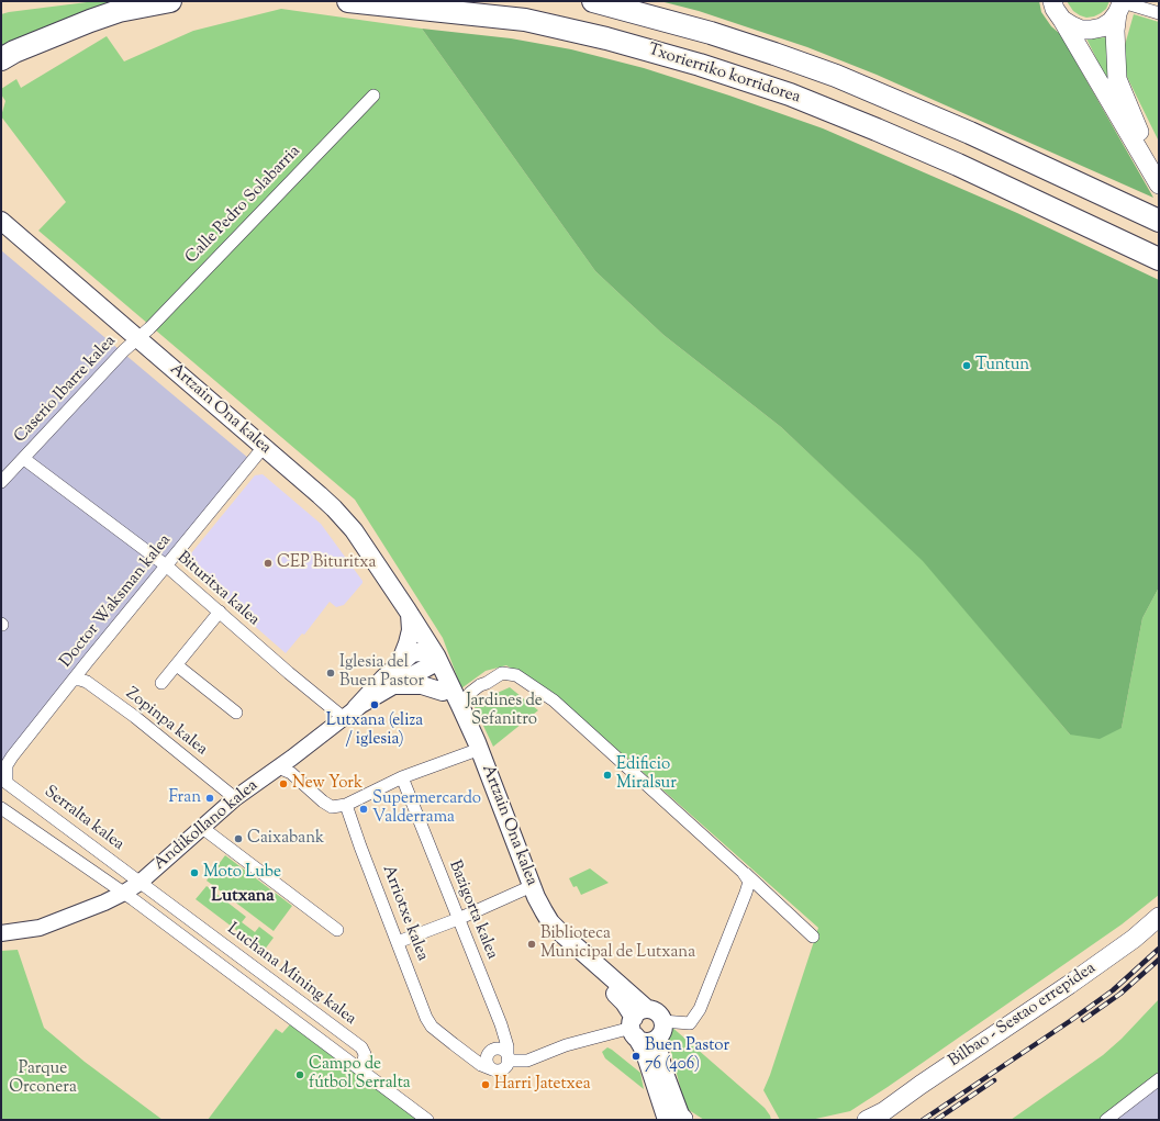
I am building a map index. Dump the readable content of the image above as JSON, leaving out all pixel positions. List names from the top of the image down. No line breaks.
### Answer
{"streets":{"highway":["Txorierriko korridorea"],"main road":["Artzain Ona kalea","Bilbao - Sestao errepidea"],"street":["Calle Pedro Solabarria","Caserio Ibarre kalea","Bituritxa kalea","Doctor Waksman kalea","Zopinpa kalea","Serralta kalea","Andikollano kalea","Bazigorta kalea","Arriotxe kalea","Luchana Mining kalea"]},"crossings":[["Calle Pedro Solabarria","Caserio Ibarre kalea"],["Calle Pedro Solabarria","Artzain Ona kalea"],["Caserio Ibarre kalea","Artzain Ona kalea"],["Caserio Ibarre kalea","Bituritxa kalea"],["Artzain Ona kalea","Doctor Waksman kalea"],["Bituritxa kalea","Doctor Waksman kalea"],["Bituritxa kalea","Andikollano kalea"],["Doctor Waksman kalea","Zopinpa kalea"],["Doctor Waksman kalea","Serralta kalea"],["Zopinpa kalea","Andikollano kalea"],["Serralta kalea","Andikollano kalea"],["Serralta kalea","Luchana Mining kalea"],["Andikollano kalea","Luchana Mining kalea"],["Bazigorta kalea","Arriotxe kalea"]],"districts":["Lutxana"],"parks":["Jardines de Sefanitro","Parque Orconera"],"places":["Tuntun","CEP Bituritxa","Iglesia del Buen Pastor","Lutxana (eliza / iglesia)","Edificio Miralsur","New York","Fran","Supermercardo Valderrama","Caixabank","Moto Lube","Biblioteca Municipal de Lutxana","Buen Pastor 76 (406)","Campo de fútbol Serralta","Harri Jatetxea"]}
